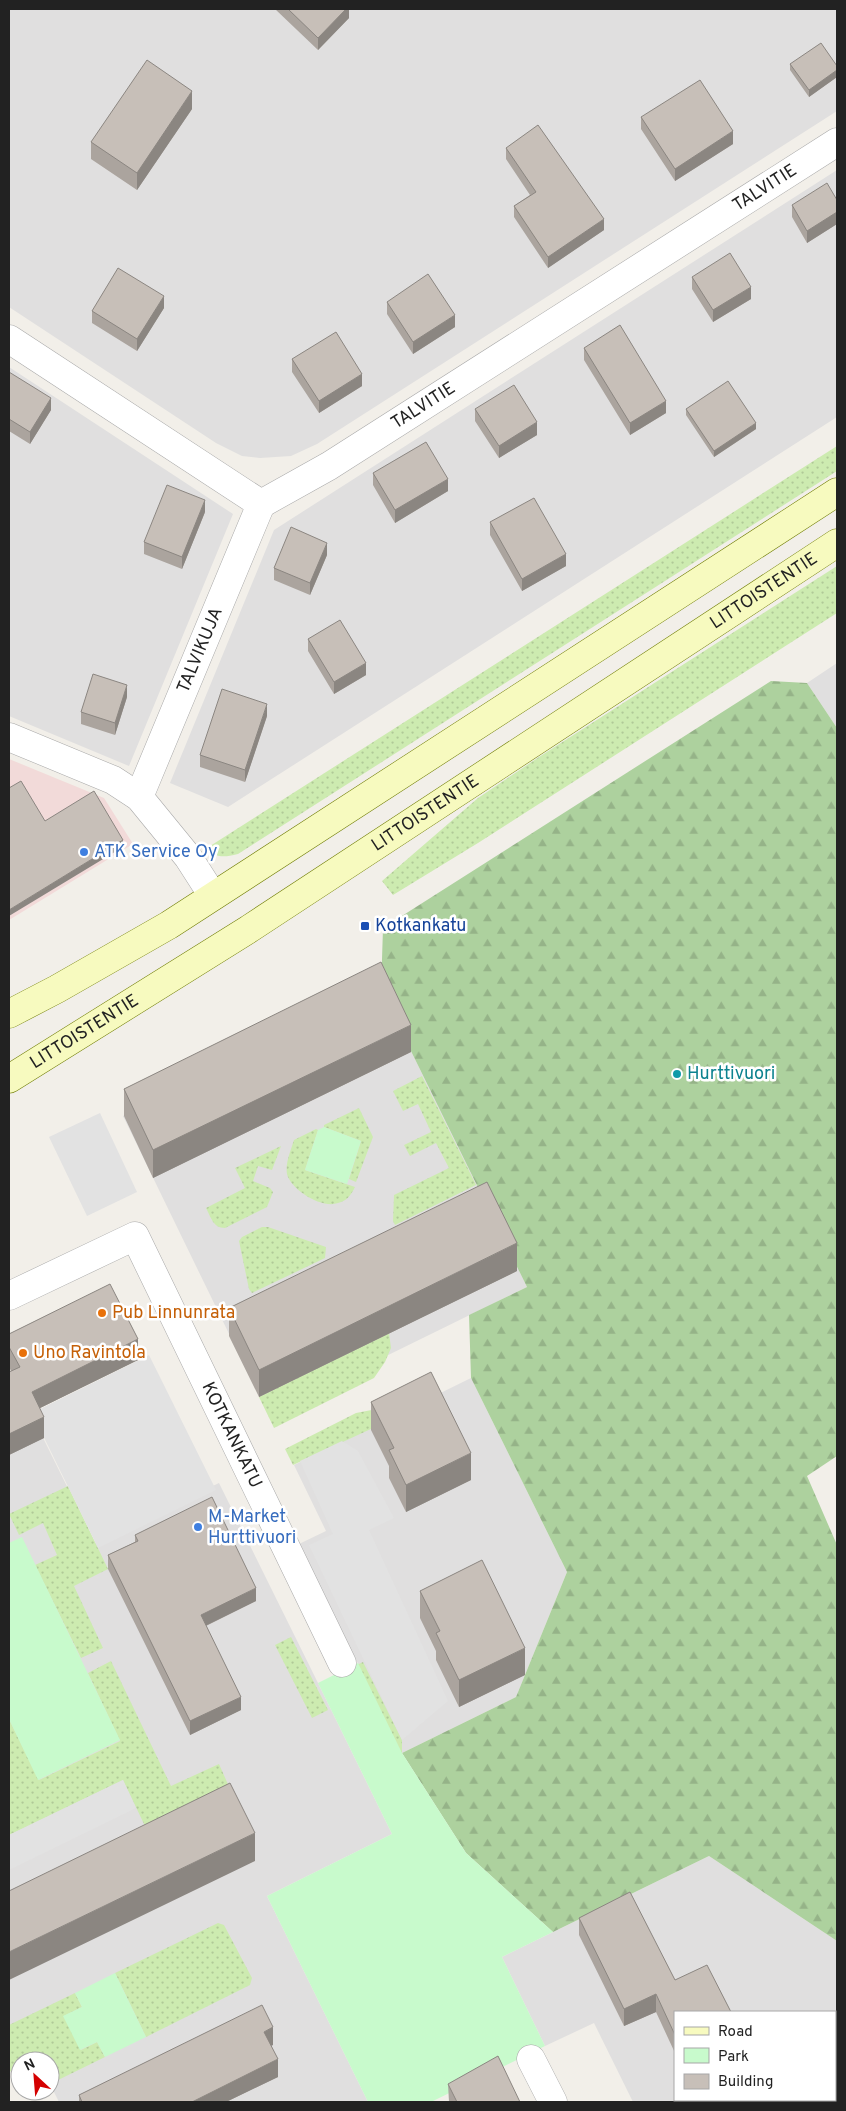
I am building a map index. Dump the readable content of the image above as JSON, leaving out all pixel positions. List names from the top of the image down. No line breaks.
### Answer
{"streets":{"main road":["LITTOISTENTIE"],"street":["TALVITIE","TALVIKUJA","KOTKANKATU"]},"crossings":[["TALVITIE","TALVIKUJA"]],"places":{"other":["ATK Service Oy","Hurttivuori","Pub Linnunrata","Uno Ravintola","M-Market Hurttivuori"],"transit":["Kotkankatu"]},"legend":["Road","Park","Building"],"north":"top left"}
